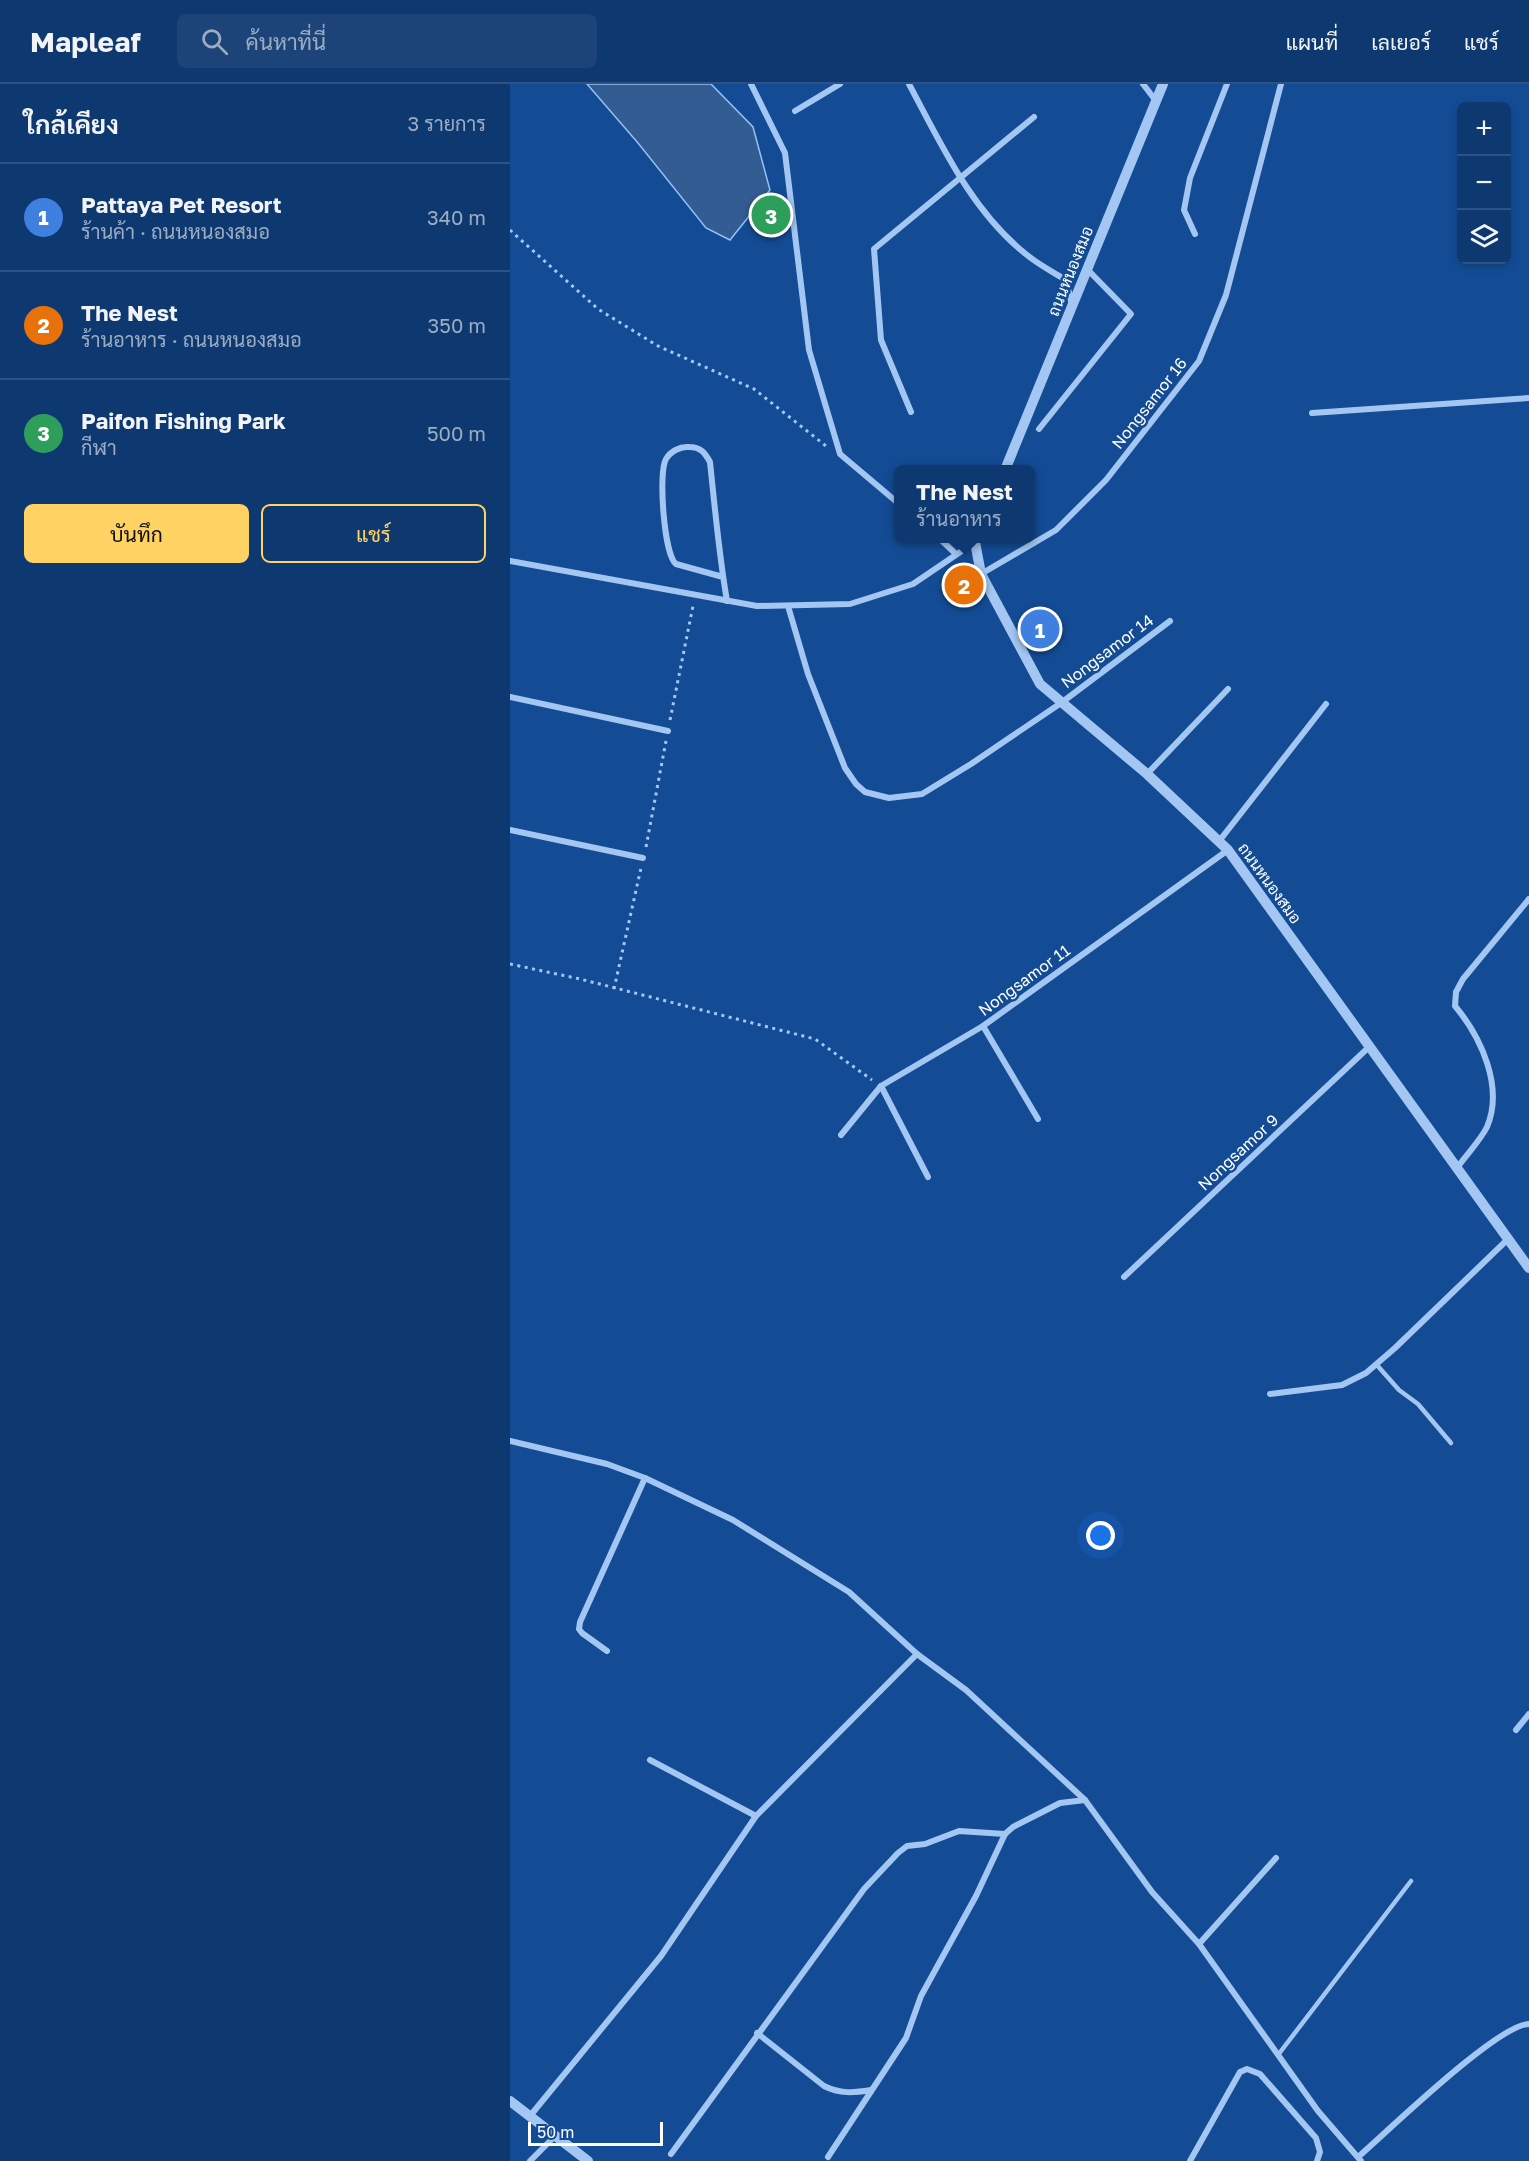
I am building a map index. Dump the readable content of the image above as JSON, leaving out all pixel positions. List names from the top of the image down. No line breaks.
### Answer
{"streets":{"street":["ถนนหนองสมอ","Nongsamor 16","Nongsamor 14","Nongsamor 11","Nongsamor 9"]},"crossings":[["ถนนหนองสมอ","Nongsamor 16"],["ถนนหนองสมอ","Nongsamor 14"],["ถนนหนองสมอ","Nongsamor 11"],["ถนนหนองสมอ","Nongsamor 9"]],"scale_bar":"50 m","page":{"header":"Mapleaf","search":"ค้นหาที่นี่","nav":["แผนที่","เลเยอร์","แชร์"],"heading":["ใกล้เคียง","3 รายการ"],"map_buttons":["+","−"],"list":[{"mark":"1","name":"Pattaya Pet Resort","note":"ร้านค้า · ถนนหนองสมอ","value":"340 m"},{"mark":"2","name":"The Nest","note":"ร้านอาหาร · ถนนหนองสมอ","value":"350 m"},{"mark":"3","name":"Paifon Fishing Park","note":"กีฬา","value":"500 m"}],"pins":["3","2","1"],"popup":["The Nest","ร้านอาหาร"],"buttons":["บันทึก","แชร์"],"scale":"50 m"}}
